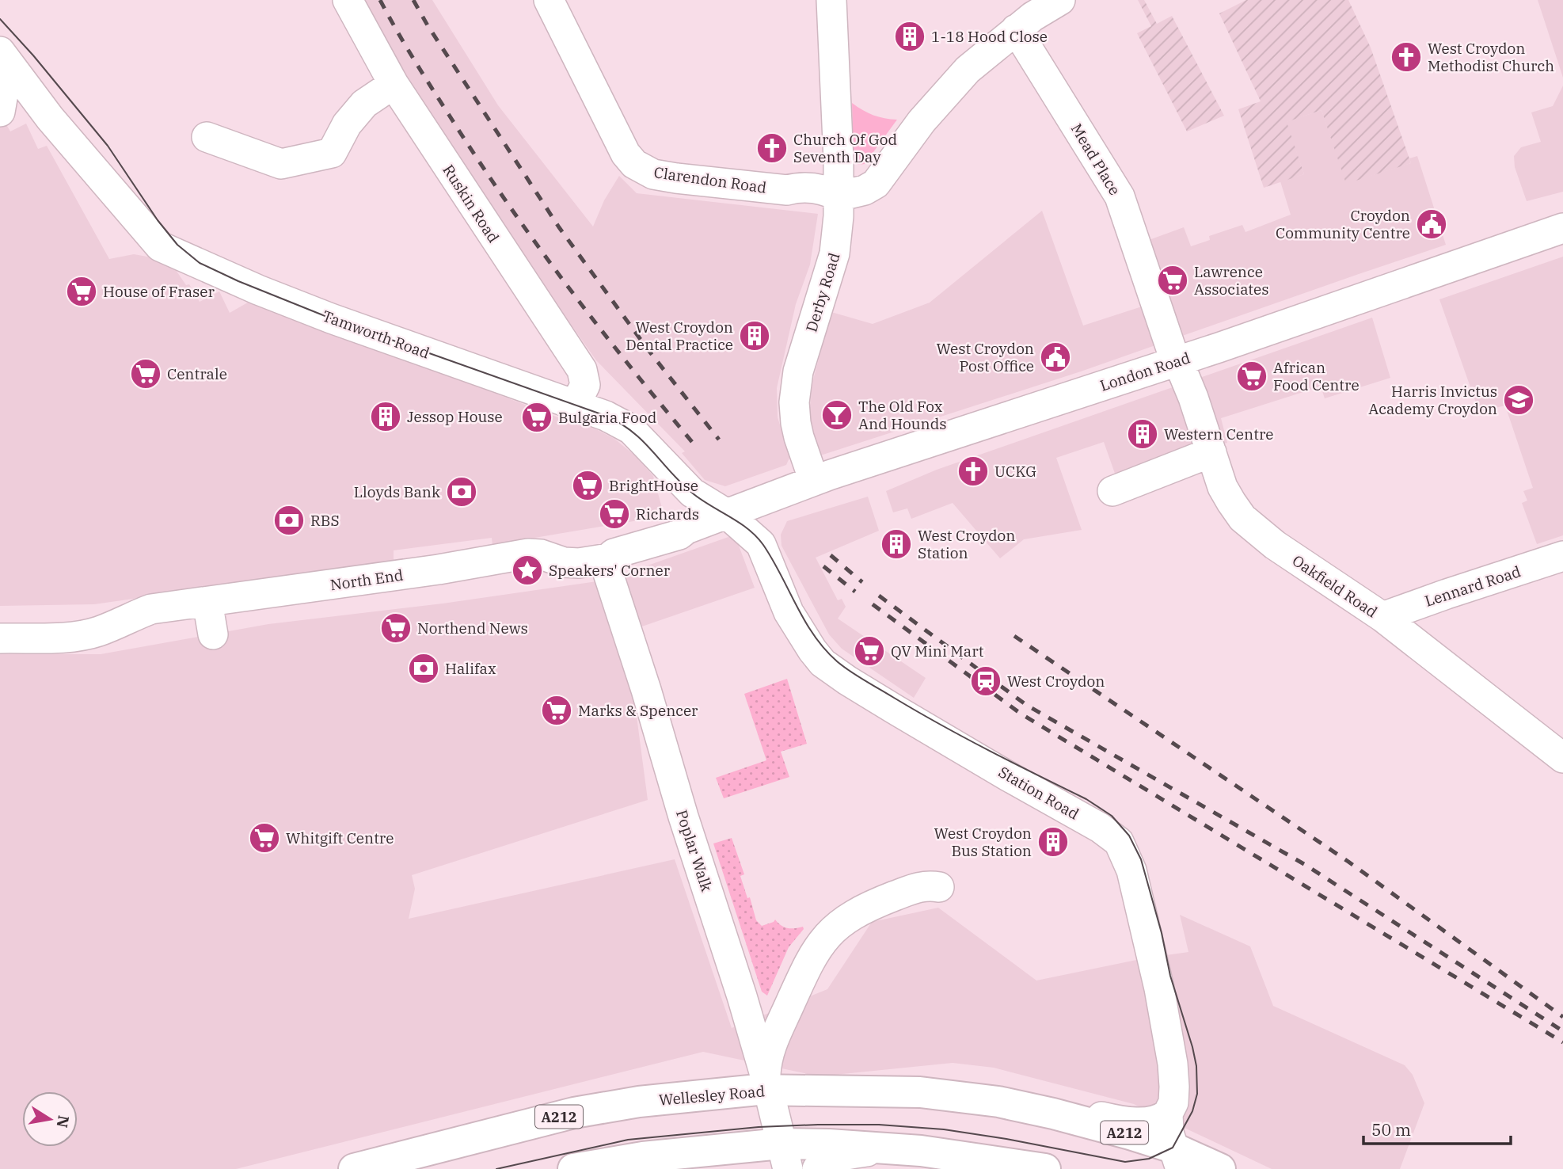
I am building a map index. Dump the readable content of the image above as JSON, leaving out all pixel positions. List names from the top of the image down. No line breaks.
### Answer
{"streets":{"main road":["Wellesley Road","A212"],"street":["Mead Place","Clarendon Road","Ruskin Road","Derby Road","Tamworth Road","London Road","North End","Oakfield Road","Lennard Road","Station Road","Poplar Walk"]},"crossings":[["Mead Place","London Road"],["Mead Place","Oakfield Road"],["Clarendon Road","Derby Road"],["Ruskin Road","Tamworth Road"],["Derby Road","London Road"],["Tamworth Road","London Road"],["Tamworth Road","North End"],["Tamworth Road","Station Road"],["London Road","North End"],["London Road","Oakfield Road"],["London Road","Station Road"],["North End","Station Road"],["North End","Poplar Walk"],["Oakfield Road","Lennard Road"],["Station Road","Wellesley Road"],["Poplar Walk","Wellesley Road"]],"places":{"building":["1-18 Hood Close","West Croydon Dental Practice","Jessop House","Western Centre","West Croydon Station","West Croydon Bus Station"],"church":["West Croydon Methodist Church","Church Of God Seventh Day","UCKG"],"public building":["Croydon Community Centre","West Croydon Post Office"],"supermarket":["Lawrence Associates","House of Fraser","Centrale","African Food Centre","Bulgaria Food","BrightHouse","Richards","Northend News","QV Mini Mart","Marks & Spencer","Whitgift Centre"],"school or university":["Harris Invictus Academy Croydon"],"bar":["The Old Fox And Hounds"],"bank":["Lloyds Bank","RBS","Halifax"],"place":["Speakers' Corner"],"station":["West Croydon"]},"scale_bar":"50 m","north":"right"}
